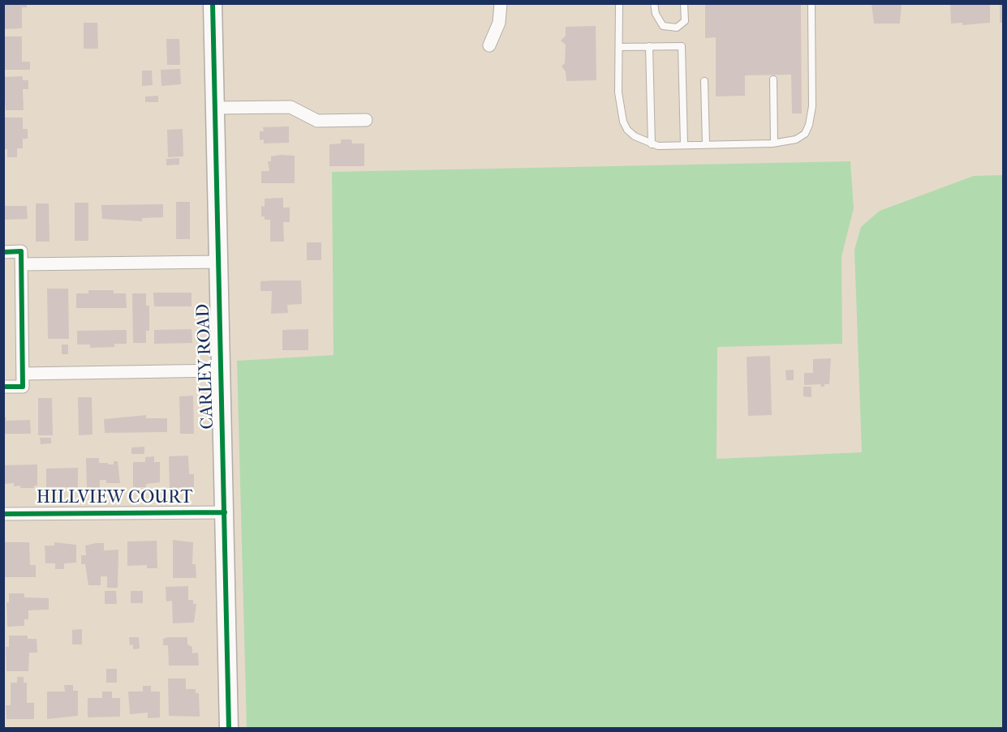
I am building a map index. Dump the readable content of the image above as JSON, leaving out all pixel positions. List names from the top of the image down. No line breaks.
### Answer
{"streets":{"street":["CARLEY ROAD","HILLVIEW COURT"]},"crossings":[["CARLEY ROAD","HILLVIEW COURT"]]}
